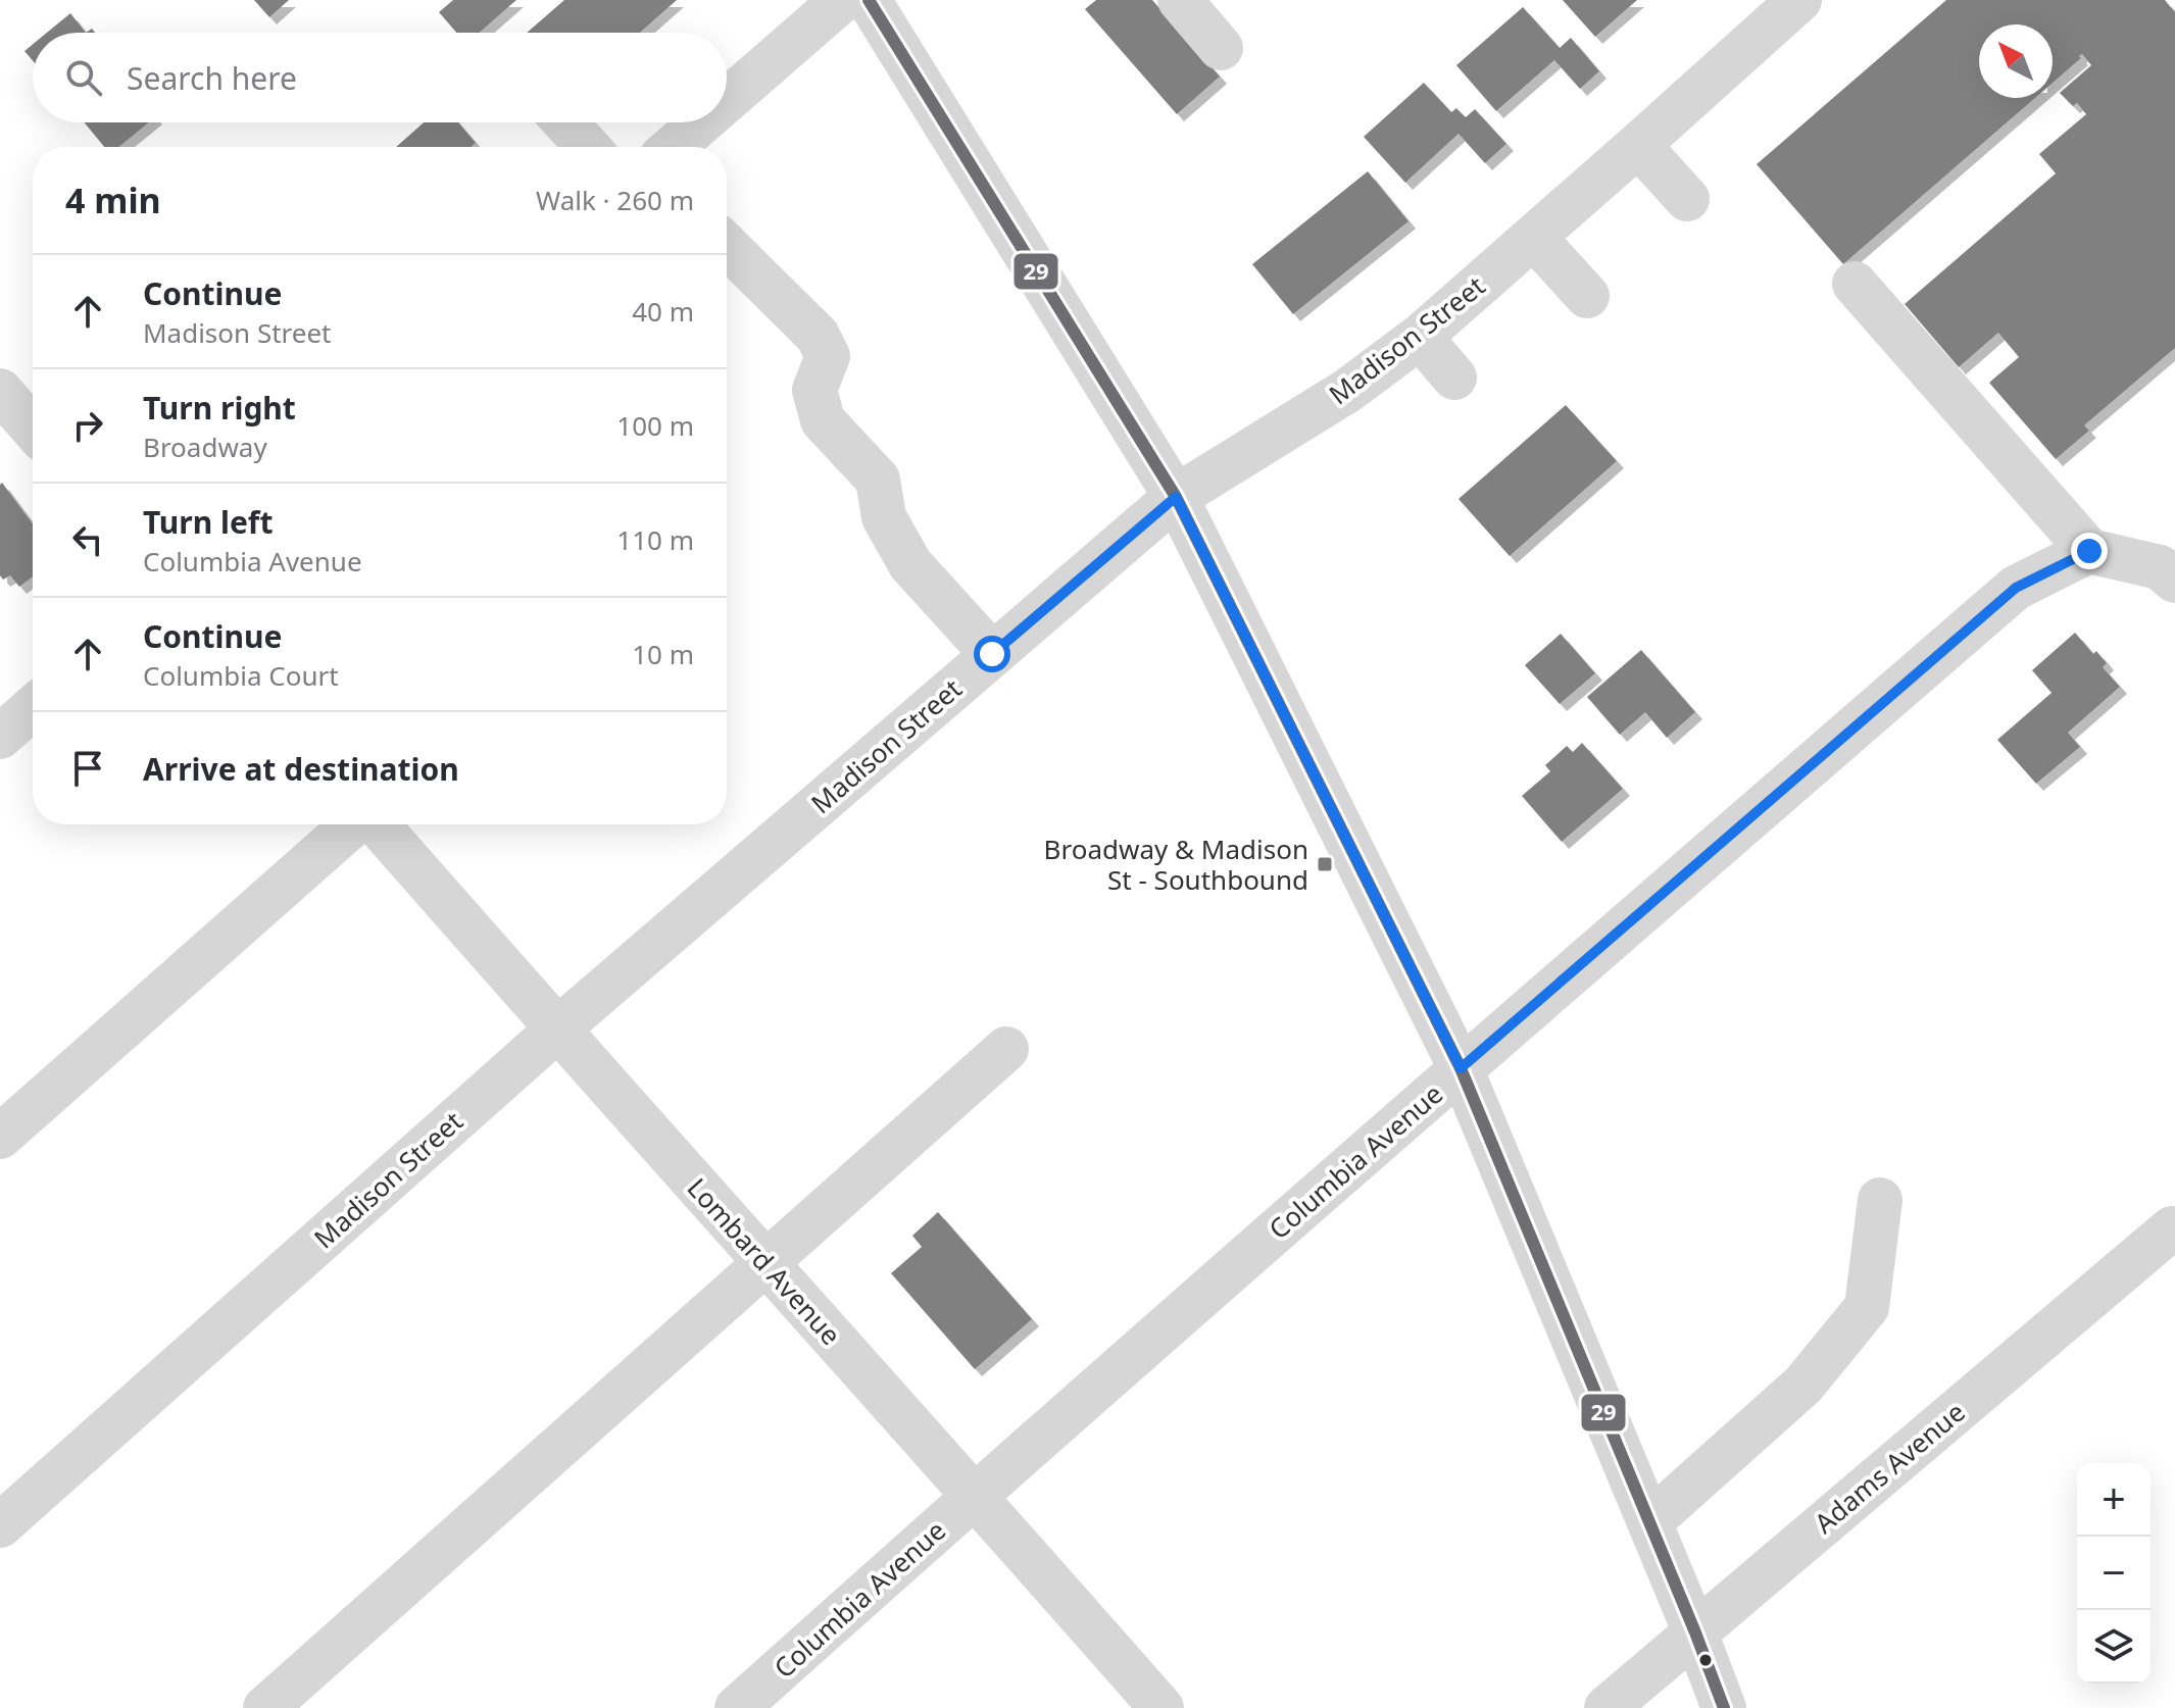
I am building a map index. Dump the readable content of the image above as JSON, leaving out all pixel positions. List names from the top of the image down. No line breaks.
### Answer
{"streets":{"street":["Madison Street","Columbia Avenue","Lombard Avenue","Adams Avenue"]},"crossings":[["Madison Street","Lombard Avenue"],["Columbia Avenue","Lombard Avenue"]],"places":{"transit":["Broadway & Madison St - Southbound"]},"lines":["transit line 29"],"north":"top left","page":{"search":"Search here","heading":["4 min","Walk · 260 m"],"list":[["Continue","Madison Street","40 m"],["Turn right","Broadway","100 m"],["Turn left","Columbia Avenue","110 m"],["Continue","Columbia Court","10 m"],"Arrive at destination"],"map_buttons":["+","−"]}}
